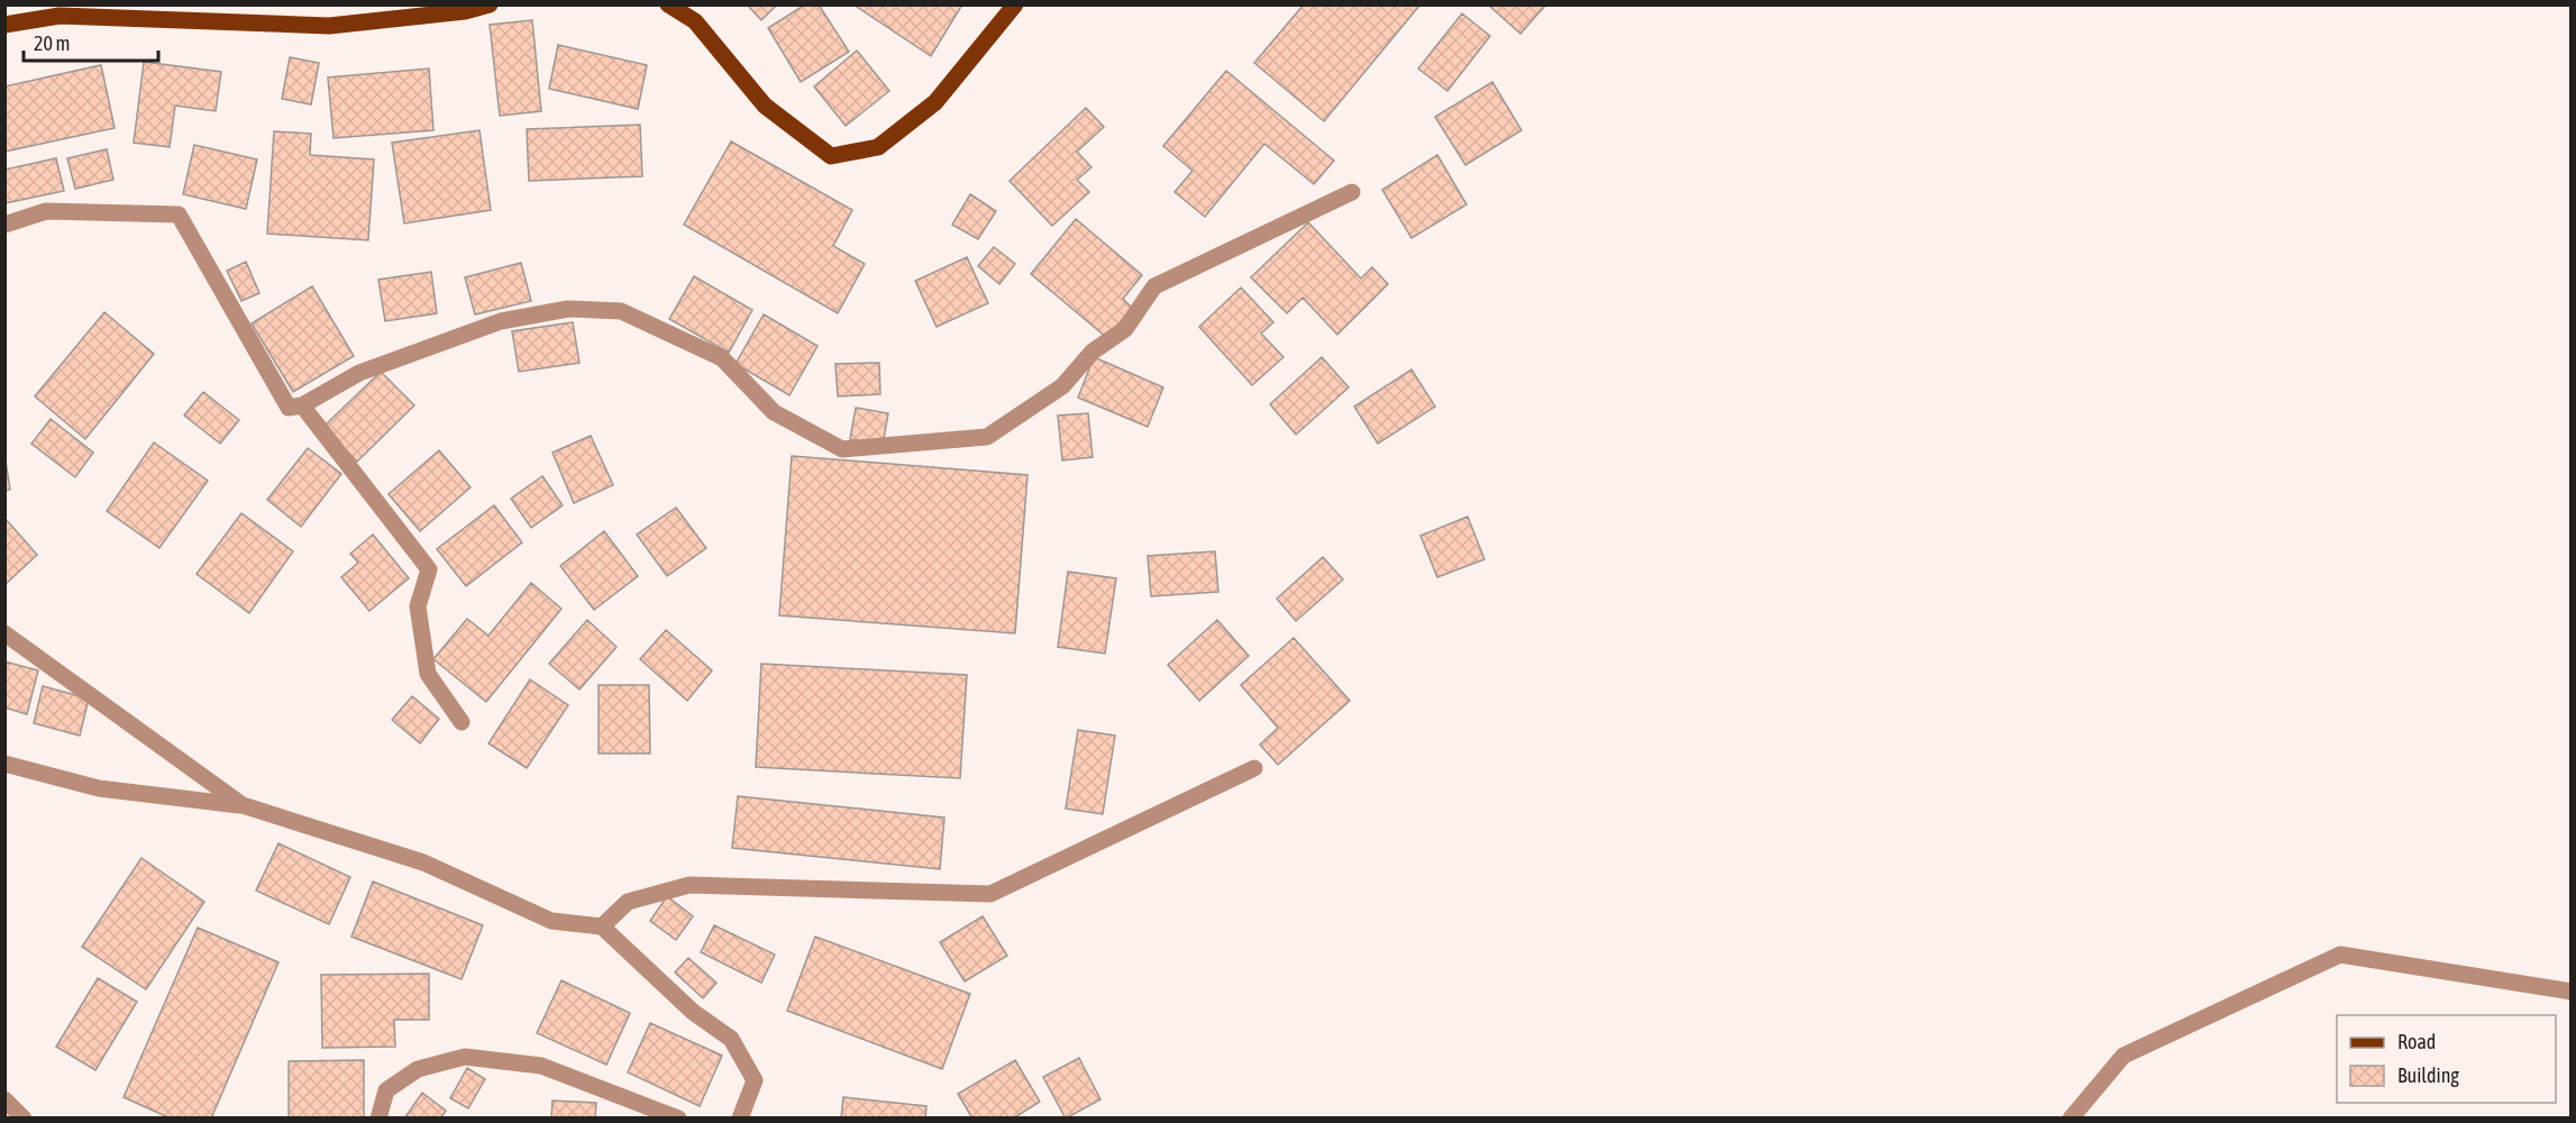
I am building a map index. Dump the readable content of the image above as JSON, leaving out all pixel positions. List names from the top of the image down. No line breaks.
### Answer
{"legend":["Road","Building"],"scale_bar":"20 m"}
